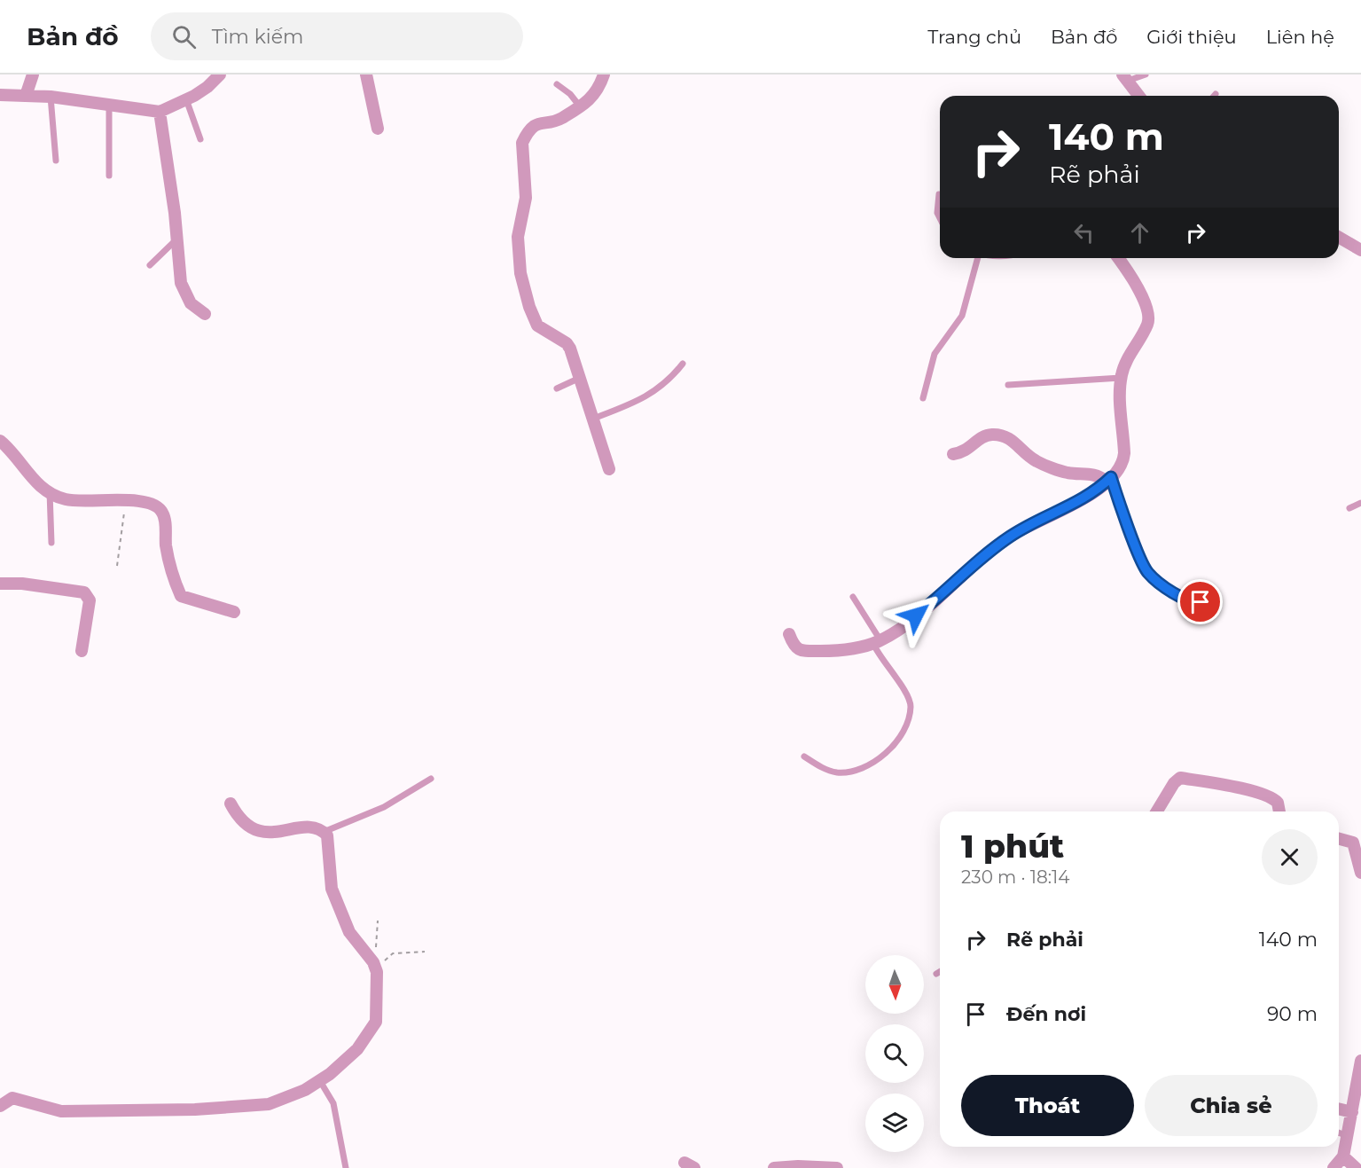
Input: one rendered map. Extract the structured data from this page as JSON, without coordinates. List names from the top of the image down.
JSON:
{
  "north": "bottom",
  "page": {
    "header": "Bản đồ",
    "search": "Tìm kiếm",
    "nav": [
      "Trang chủ",
      "Bản đồ",
      "Giới thiệu",
      "Liên hệ"
    ],
    "turn": ["140 m", "Rẽ phải"],
    "heading": ["1 phút", "230 m · 18:14"],
    "list": [
      {
        "name": "Rẽ phải",
        "value": "140 m"
      },
      {
        "name": "Đến nơi",
        "value": "90 m"
      }
    ],
    "buttons": ["Thoát", "Chia sẻ"]
  }
}
